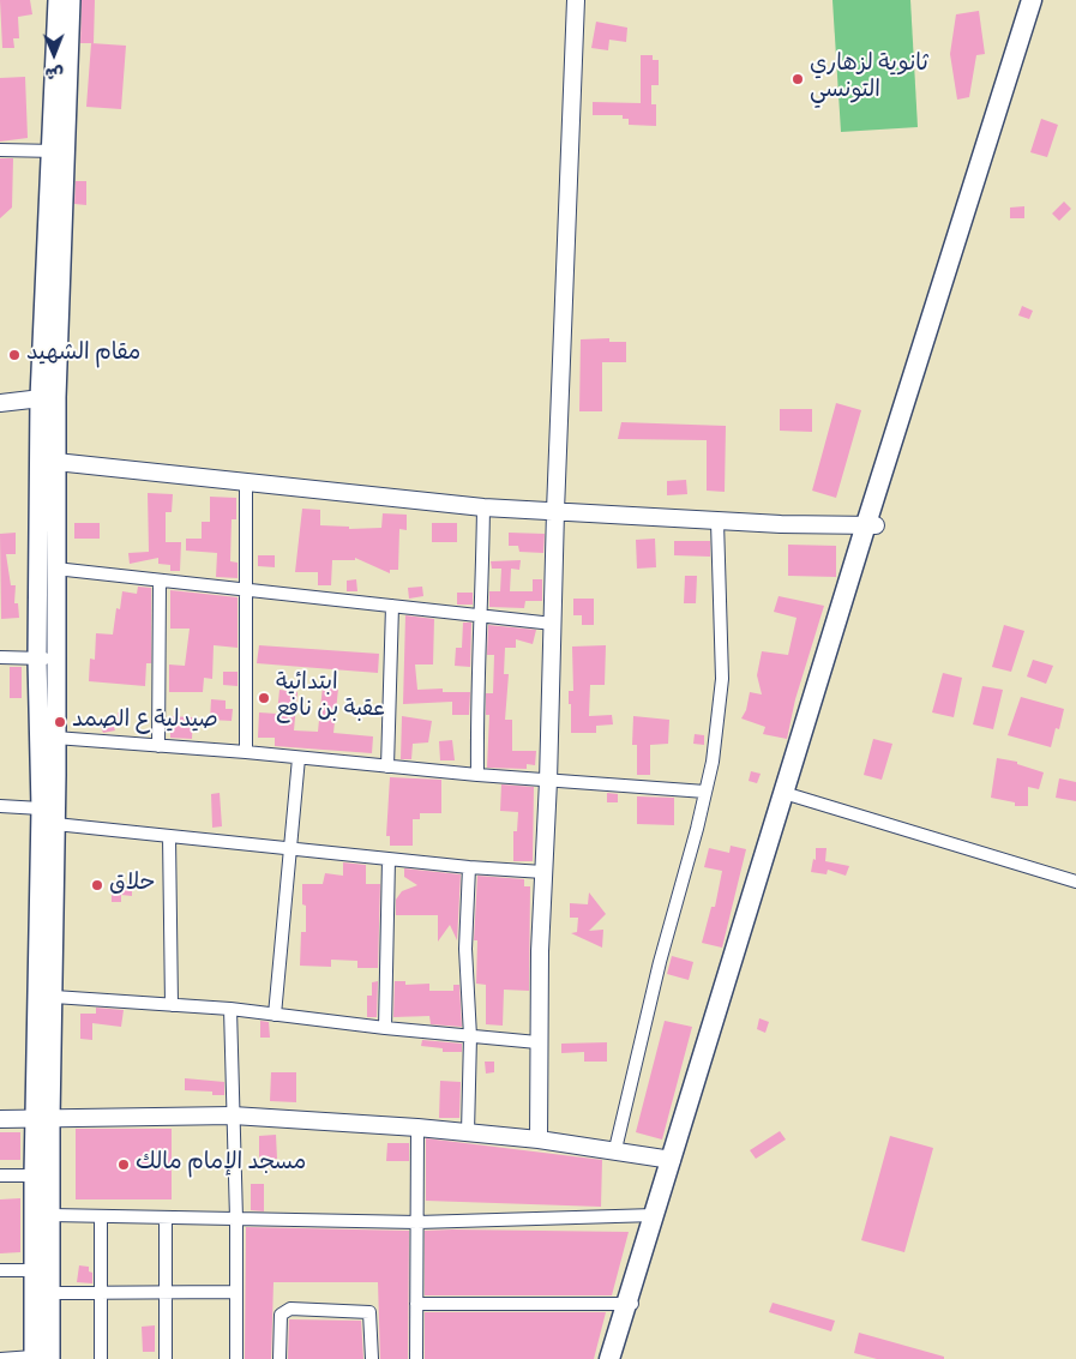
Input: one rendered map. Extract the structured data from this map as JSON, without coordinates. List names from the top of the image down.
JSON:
{
  "places": [
    "ثانوية لزهاري التونسي",
    "مقام الشهيد",
    "ابتدائية عقبة بن نافع",
    "صيدلية ع الصمد",
    "حلاق",
    "مسجد الإمام مالك"
  ],
  "north": "bottom"
}
